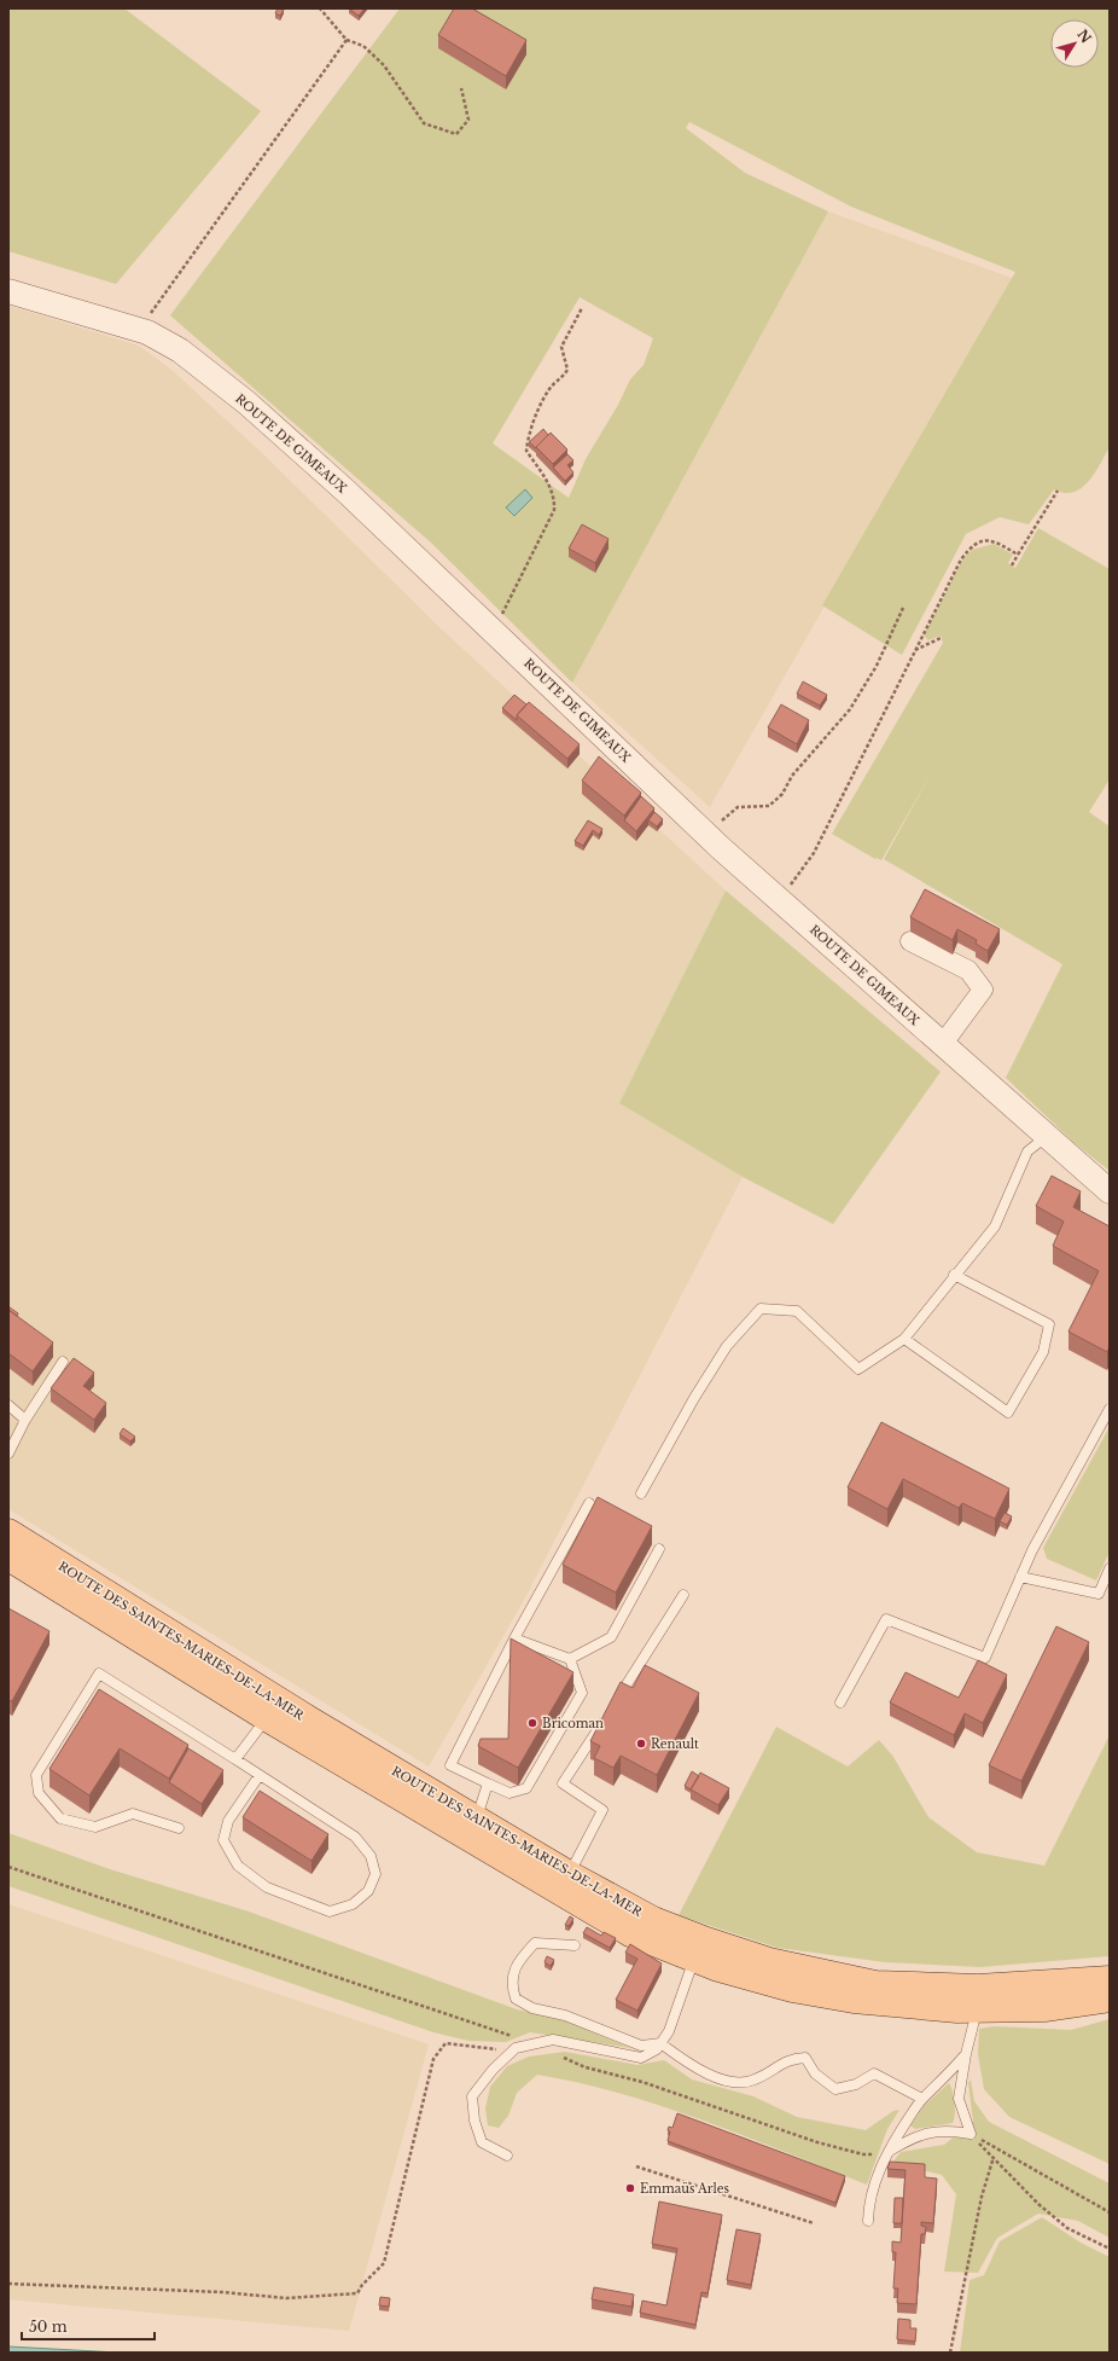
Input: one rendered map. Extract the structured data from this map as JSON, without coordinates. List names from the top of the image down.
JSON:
{
  "streets": {
    "main road": ["ROUTE DES SAINTES-MARIES-DE-LA-MER"],
    "street": ["ROUTE DE GIMEAUX"]
  },
  "places": ["Bricoman", "Renault", "Emmaüs Arles"],
  "scale_bar": "50 m",
  "north": "top right"
}
